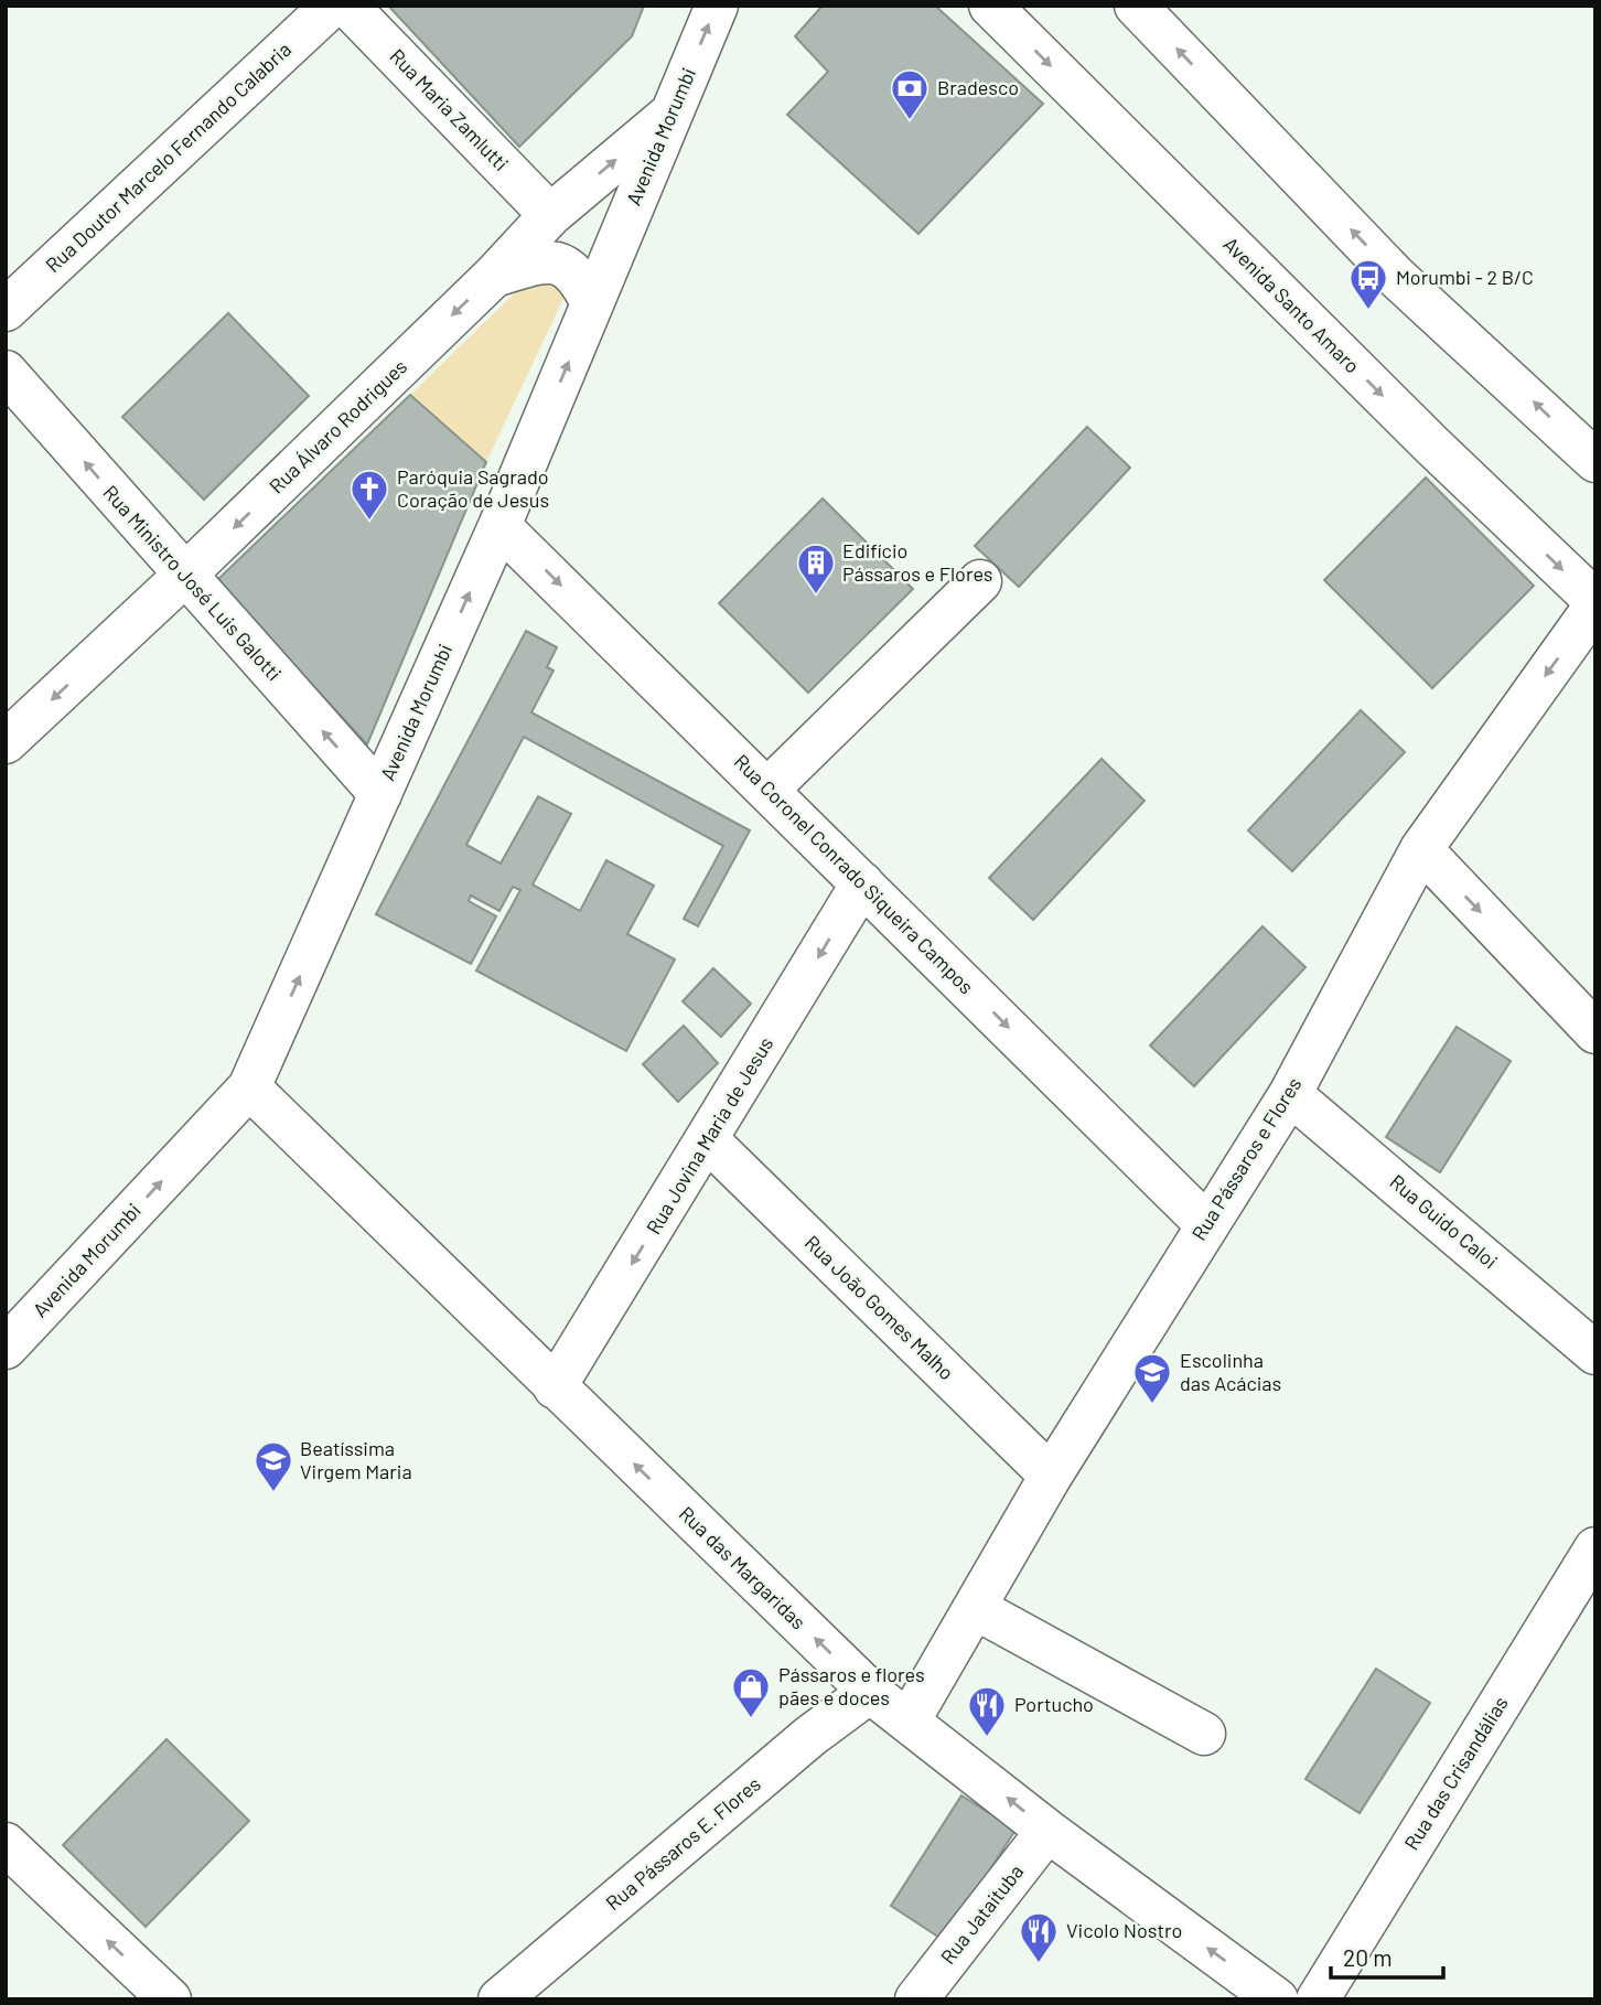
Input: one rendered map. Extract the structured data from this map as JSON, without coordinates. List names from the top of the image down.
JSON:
{
  "streets": {
    "street": [
      "Rua Maria Zamlutti",
      "Avenida Morumbi",
      "Rua Doutor Marcelo Fernando Calabria",
      "Avenida Santo Amaro",
      "Rua Álvaro Rodrigues",
      "Rua Ministro José Luis Galotti",
      "Rua Coronel Conrado Siqueira Campos",
      "Rua Jovina Maria de Jesus",
      "Rua Pássaros e Flores",
      "Rua Guido Caloi",
      "Rua João Gomes Malho",
      "Rua das Margaridas",
      "Rua das Crisandálias",
      "Rua Pássaros E. Flores",
      "Rua Jataituba"
    ]
  },
  "crossings": [
    ["Rua Maria Zamlutti", "Rua Álvaro Rodrigues"],
    ["Avenida Morumbi", "Rua Álvaro Rodrigues"],
    ["Avenida Morumbi", "Rua Ministro José Luis Galotti"],
    ["Avenida Morumbi", "Rua Coronel Conrado Siqueira Campos"],
    ["Avenida Morumbi", "Rua das Margaridas"],
    ["Avenida Santo Amaro", "Rua Pássaros e Flores"],
    ["Rua Álvaro Rodrigues", "Rua Ministro José Luis Galotti"],
    ["Rua Coronel Conrado Siqueira Campos", "Rua Jovina Maria de Jesus"],
    ["Rua Coronel Conrado Siqueira Campos", "Rua Pássaros e Flores"],
    ["Rua Jovina Maria de Jesus", "Rua João Gomes Malho"],
    ["Rua Jovina Maria de Jesus", "Rua das Margaridas"],
    ["Rua Pássaros e Flores", "Rua Guido Caloi"],
    ["Rua Pássaros e Flores", "Rua João Gomes Malho"],
    ["Rua Pássaros e Flores", "Rua das Margaridas"],
    ["Rua das Margaridas", "Rua Pássaros E. Flores"],
    ["Rua das Margaridas", "Rua Jataituba"]
  ],
  "one_way": [
    "Avenida Morumbi",
    "Rua Ministro José Luis Galotti",
    "Rua Coronel Conrado Siqueira Campos",
    "Rua Jovina Maria de Jesus",
    "Rua das Margaridas"
  ],
  "places": {
    "bank": ["Bradesco"],
    "bus stop": ["Morumbi - 2 B/C"],
    "church": ["Paróquia Sagrado Coração de Jesus"],
    "building": ["Edifício Pássaros e Flores"],
    "school or university": ["Escolinha das Acácias", "Beatíssima Virgem Maria"],
    "shop": ["Pássaros e flores pães e doces"],
    "restaurant": ["Portucho", "Vicolo Nostro"]
  },
  "scale_bar": "20 m"
}
